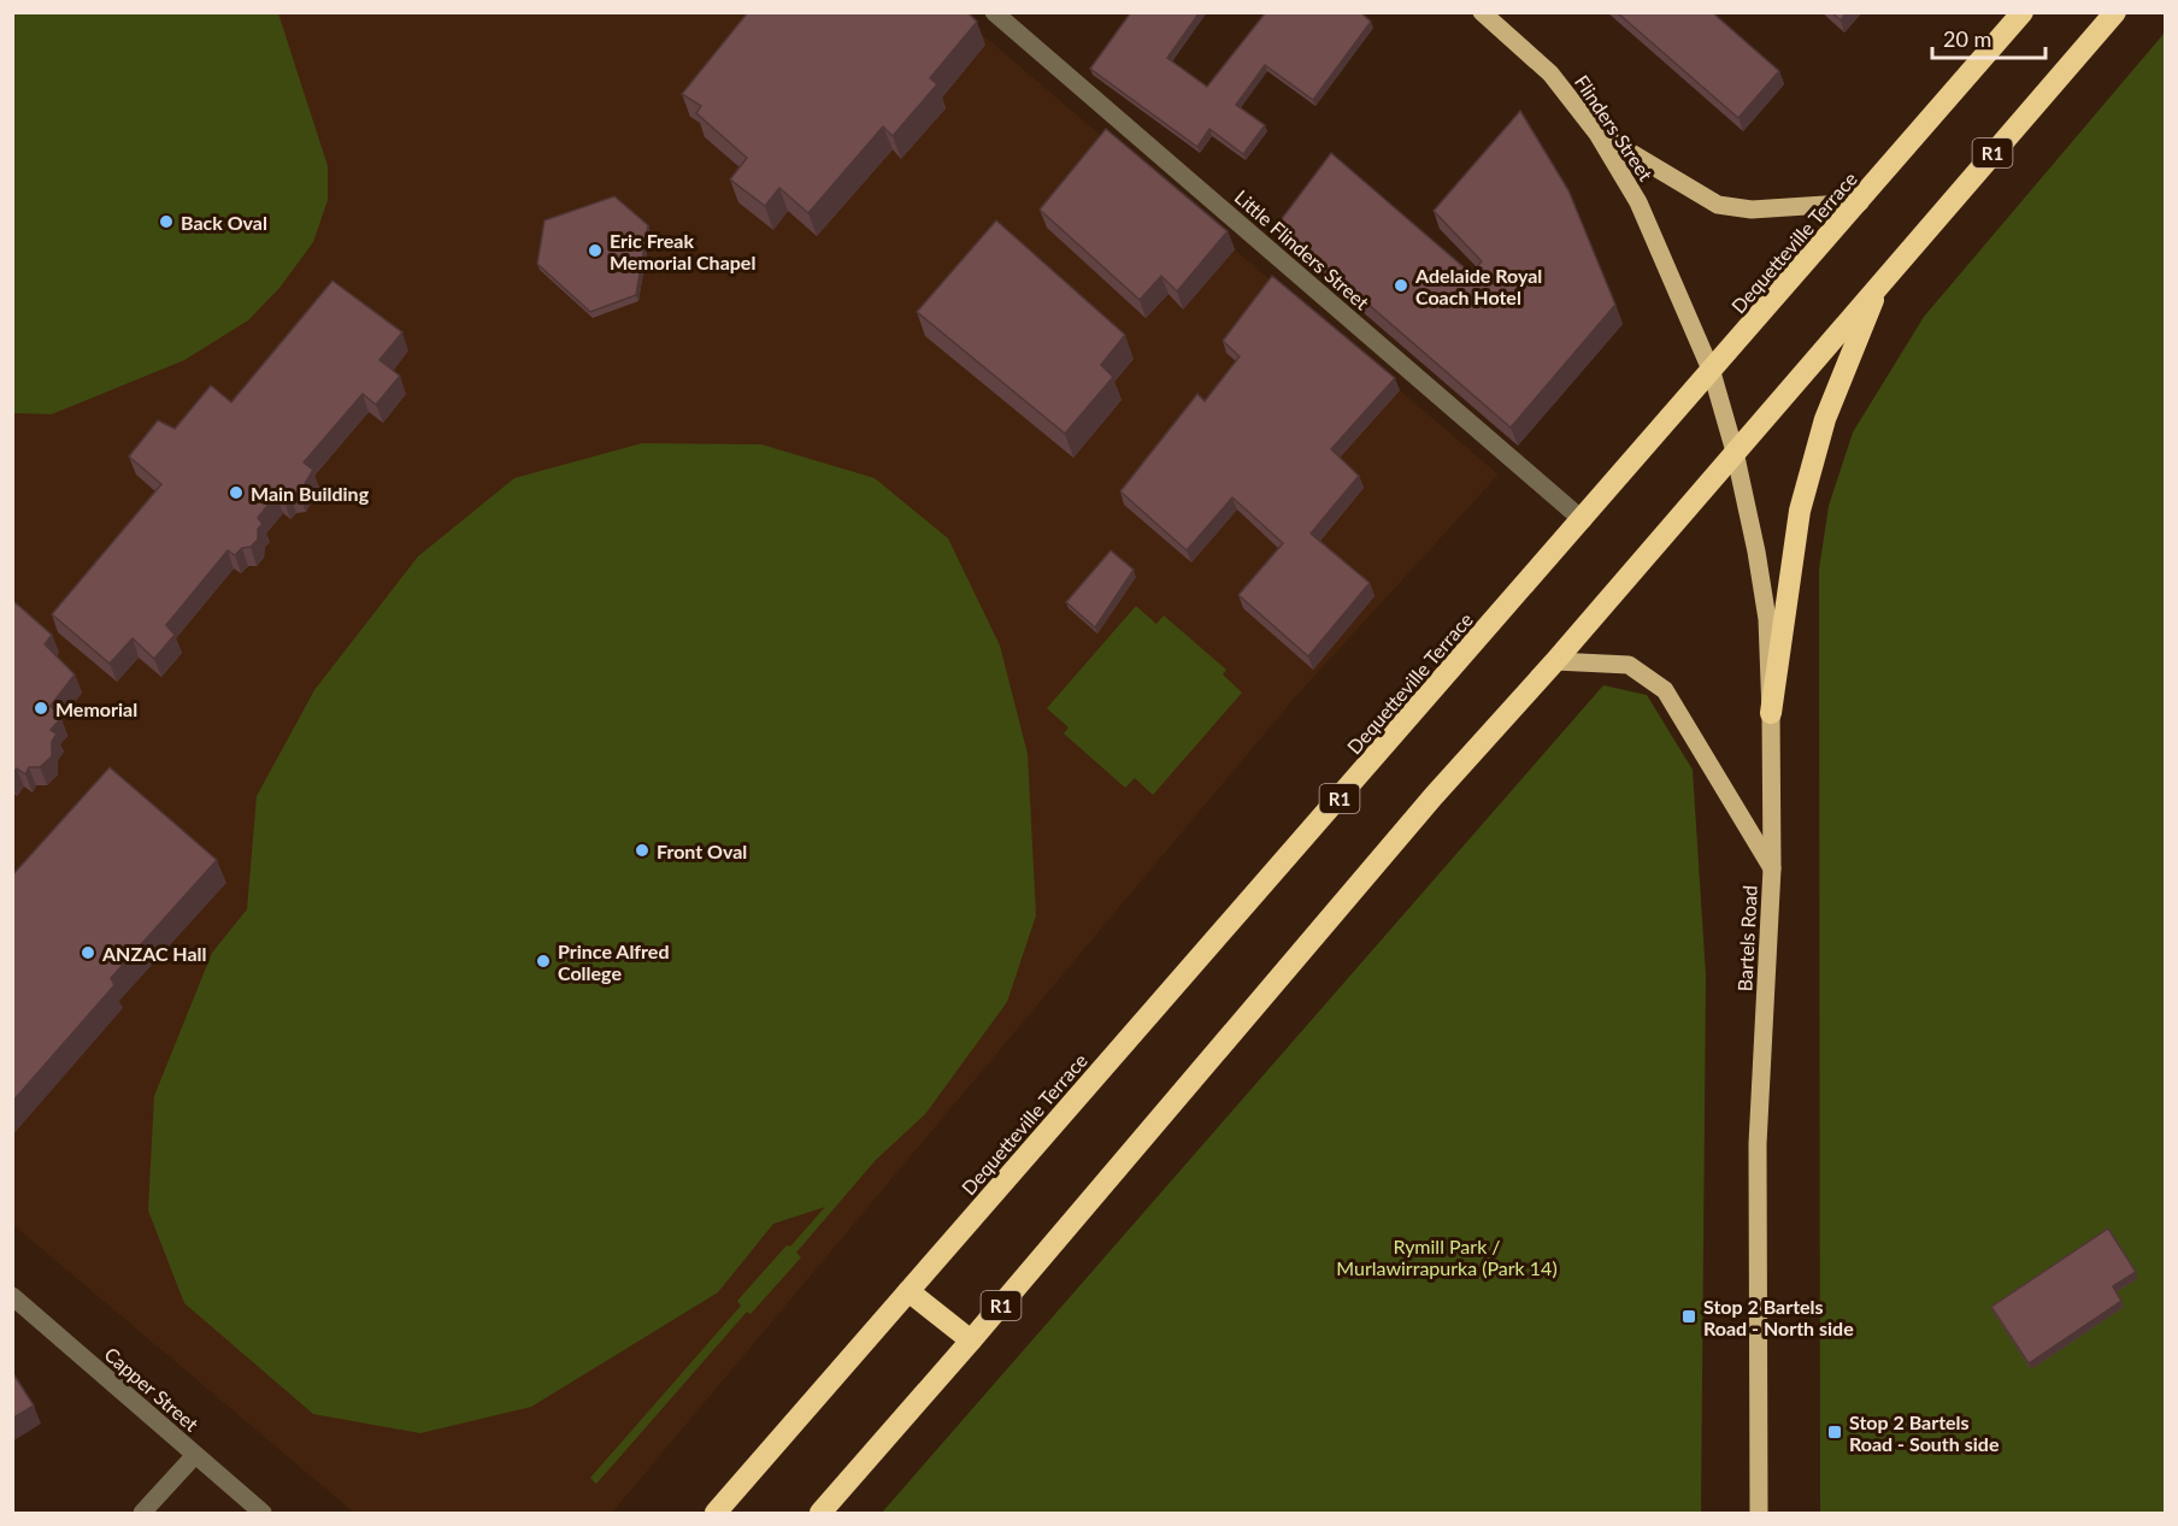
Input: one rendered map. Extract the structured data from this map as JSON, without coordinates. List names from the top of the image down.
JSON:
{
  "streets": {
    "highway": ["R1", "Dequetteville Terrace"],
    "main road": ["Flinders Street", "Bartels Road"],
    "street": ["Little Flinders Street", "Capper Street"]
  },
  "crossings": [
    ["Flinders Street", "Dequetteville Terrace"],
    ["Flinders Street", "Bartels Road"],
    ["R1", "Bartels Road"],
    ["Dequetteville Terrace", "Little Flinders Street"],
    ["Dequetteville Terrace", "Bartels Road"]
  ],
  "parks": ["Rymill Park / Murlawirrapurka (Park 14)"],
  "places": {
    "other": [
      "Back Oval",
      "Eric Freak Memorial Chapel",
      "Adelaide Royal Coach Hotel",
      "Main Building",
      "Memorial",
      "Front Oval",
      "ANZAC Hall",
      "Prince Alfred College"
    ],
    "transit": ["Stop 2 Bartels Road - North side", "Stop 2 Bartels Road - South side"]
  },
  "scale_bar": "20 m"
}
